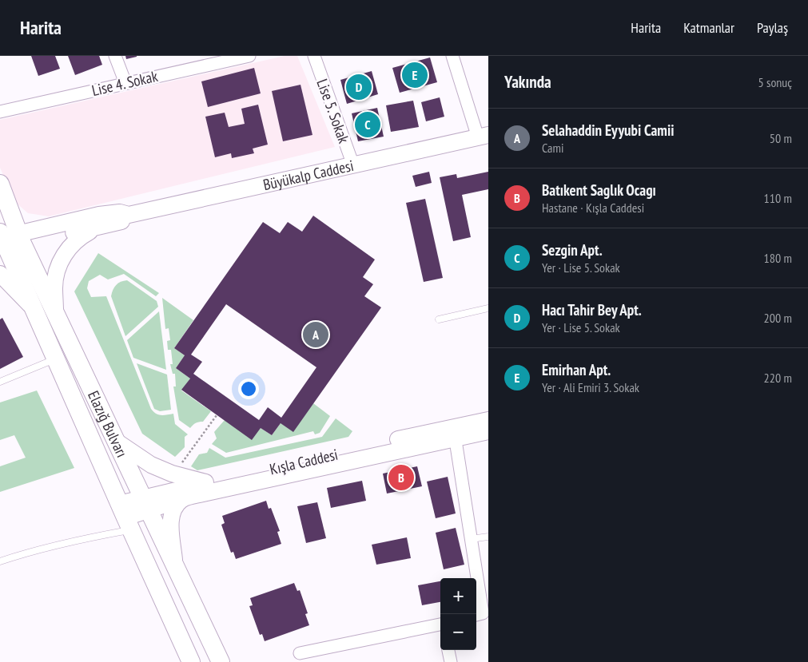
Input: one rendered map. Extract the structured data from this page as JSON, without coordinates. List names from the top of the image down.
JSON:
{
  "streets": {
    "main road": ["Elazığ Bulvarı"],
    "street": [
      "Lise 4. Sokak",
      "Lise 5. Sokak",
      "Büyükalp Caddesi",
      "Kışla Caddesi"
    ]
  },
  "crossings": [
    ["Lise 5. Sokak", "Büyükalp Caddesi"],
    ["Büyükalp Caddesi", "Elazığ Bulvarı"],
    ["Elazığ Bulvarı", "Kışla Caddesi"]
  ],
  "page": {
    "header": "Harita",
    "nav": ["Harita", "Katmanlar", "Paylaş"],
    "heading": ["Yakında", "5 sonuç"],
    "pins": [
      "E",
      "D",
      "C",
      "A",
      "B"
    ],
    "list": [
      {
        "mark": "A",
        "name": "Selahaddin Eyyubi Camii",
        "note": "Cami",
        "value": "50 m"
      },
      {
        "mark": "B",
        "name": "Batıkent Saglık Ocagı",
        "note": "Hastane · Kışla Caddesi",
        "value": "110 m"
      },
      {
        "mark": "C",
        "name": "Sezgin Apt.",
        "note": "Yer · Lise 5. Sokak",
        "value": "180 m"
      },
      {
        "mark": "D",
        "name": "Hacı Tahir Bey Apt.",
        "note": "Yer · Lise 5. Sokak",
        "value": "200 m"
      },
      {
        "mark": "E",
        "name": "Emirhan Apt.",
        "note": "Yer · Ali Emiri 3. Sokak",
        "value": "220 m"
      }
    ],
    "map_buttons": ["+", "−"]
  }
}
